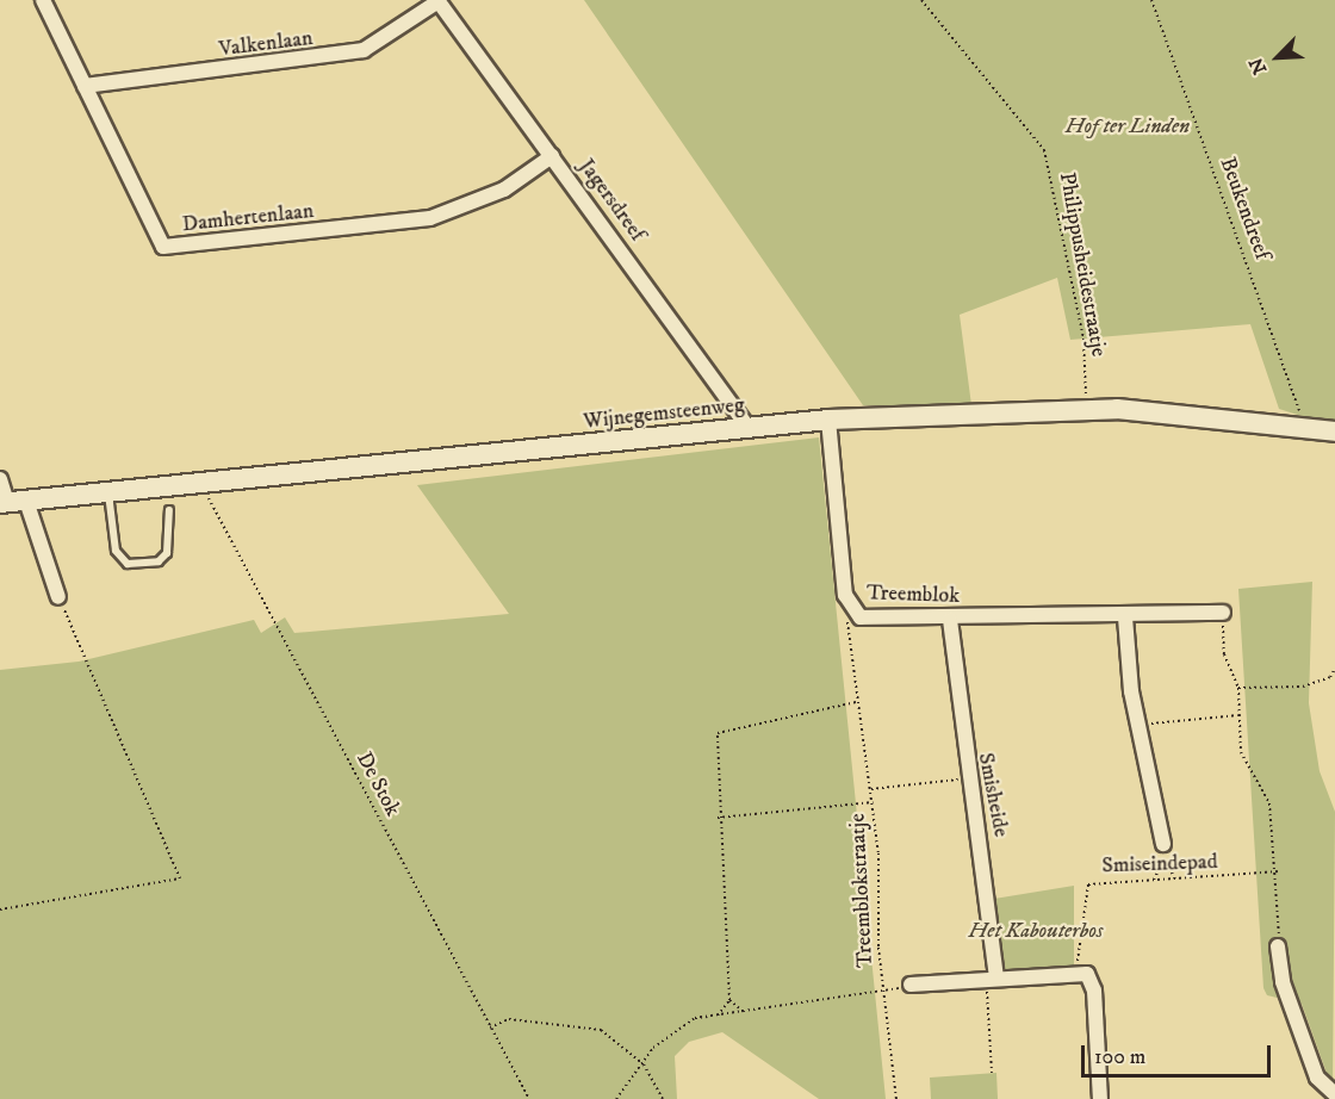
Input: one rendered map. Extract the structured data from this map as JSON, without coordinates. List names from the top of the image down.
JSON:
{
  "streets": {
    "street": [
      "Valkenlaan",
      "Jagersdreef",
      "Damhertenlaan",
      "Wijnegemsteenweg",
      "Treemblok",
      "Smisheide"
    ],
    "path": [
      "Beukendreef",
      "Philippusheidestraatje",
      "De Stok",
      "Smiseindepad",
      "Treemblokstraatje"
    ]
  },
  "crossings": [
    ["Valkenlaan", "Jagersdreef"],
    ["Valkenlaan", "Damhertenlaan"],
    ["Jagersdreef", "Damhertenlaan"],
    ["Jagersdreef", "Wijnegemsteenweg"],
    ["Beukendreef", "Wijnegemsteenweg"],
    ["Philippusheidestraatje", "Wijnegemsteenweg"],
    ["Wijnegemsteenweg", "Treemblok"],
    ["Wijnegemsteenweg", "De Stok"],
    ["Treemblok", "Smisheide"],
    ["Treemblok", "Treemblokstraatje"]
  ],
  "parks": ["Hof ter Linden", "Het Kabouterbos"],
  "scale_bar": "100 m",
  "north": "bottom left"
}
